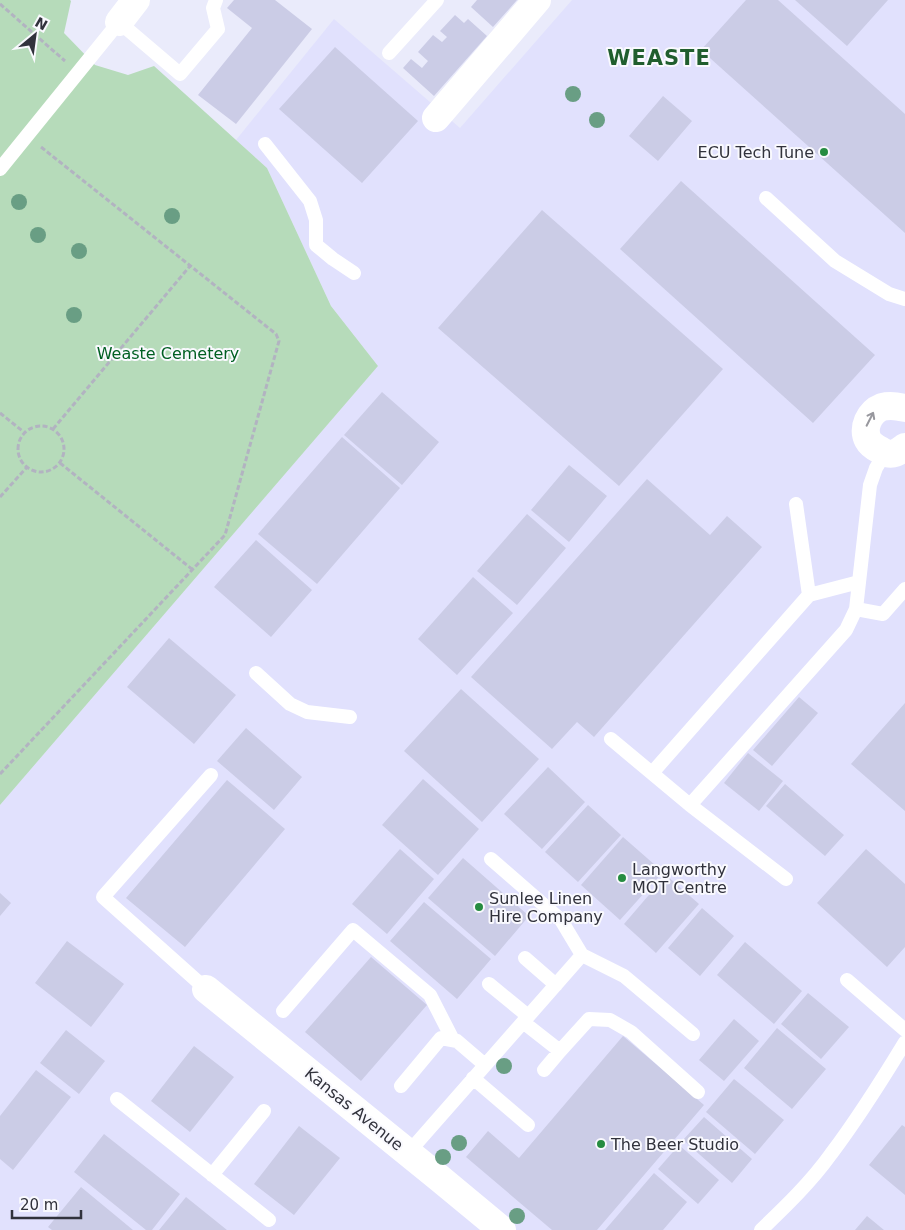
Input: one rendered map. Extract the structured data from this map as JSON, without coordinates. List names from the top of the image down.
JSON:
{
  "streets": {
    "street": ["Kansas Avenue"]
  },
  "districts": ["WEASTE"],
  "parks": ["Weaste Cemetery"],
  "places": [
    "ECU Tech Tune",
    "Langworthy MOT Centre",
    "Sunlee Linen Hire Company",
    "The Beer Studio"
  ],
  "scale_bar": "20 m",
  "north": "top right"
}
